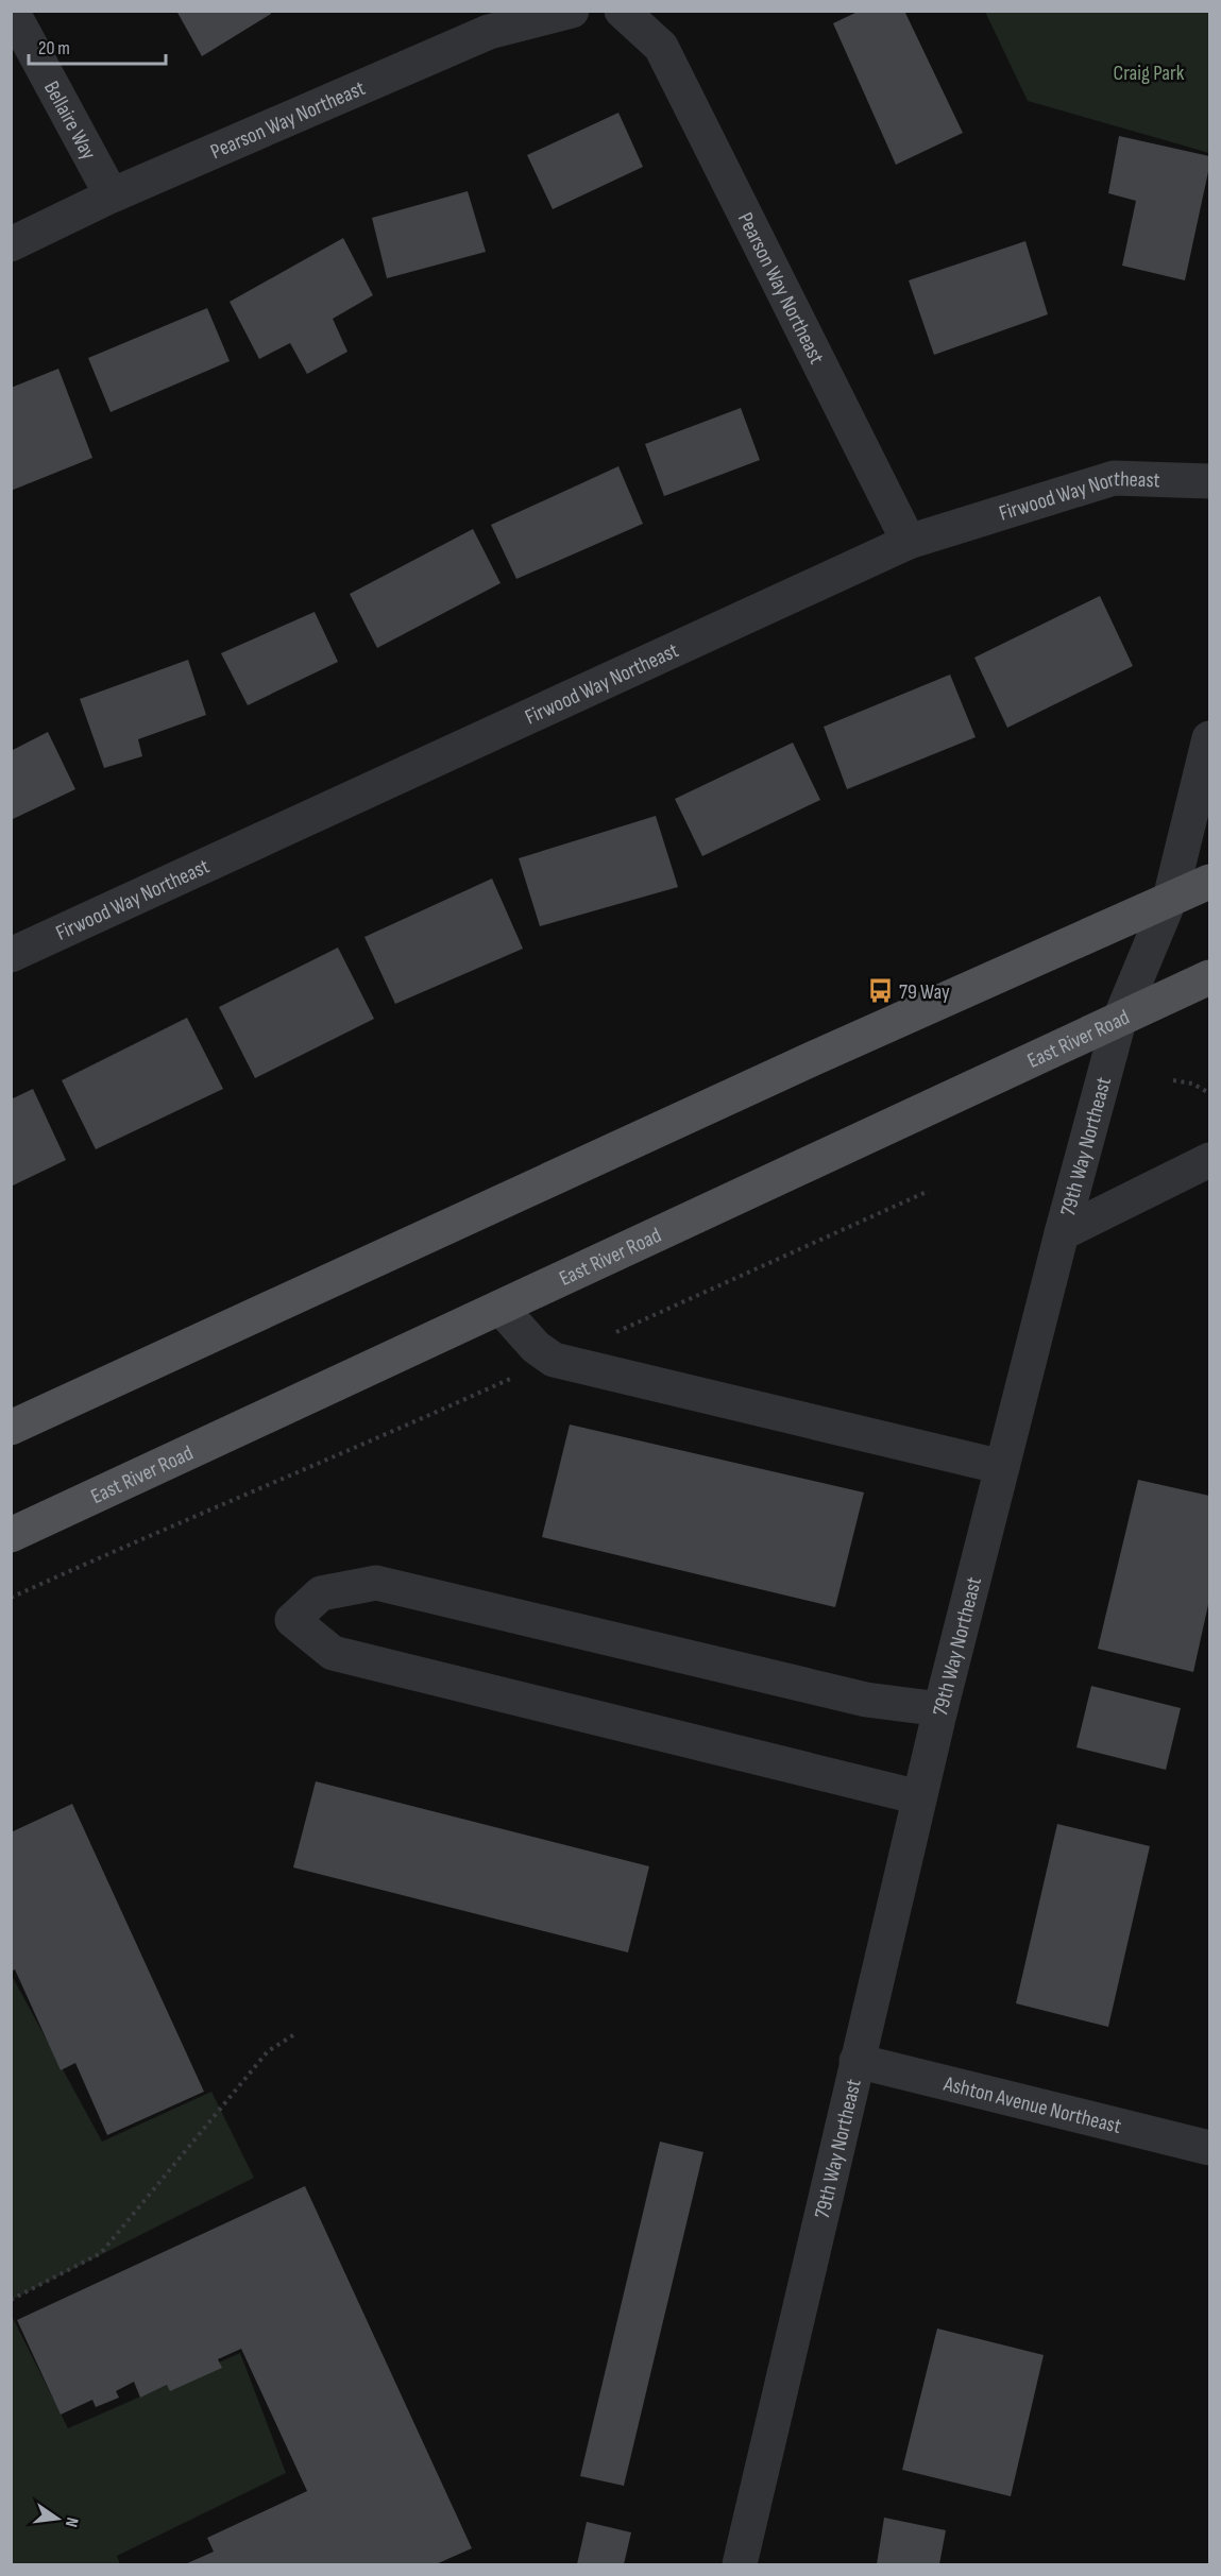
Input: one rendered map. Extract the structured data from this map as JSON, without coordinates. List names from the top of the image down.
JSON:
{
  "streets": {
    "main road": ["East River Road"],
    "street": [
      "Pearson Way Northeast",
      "Bellaire Way",
      "Firwood Way Northeast",
      "79th Way Northeast",
      "Ashton Avenue Northeast"
    ]
  },
  "crossings": [
    ["Pearson Way Northeast", "Bellaire Way"],
    ["Pearson Way Northeast", "Firwood Way Northeast"],
    ["East River Road", "79th Way Northeast"],
    ["79th Way Northeast", "Ashton Avenue Northeast"]
  ],
  "parks": ["Craig Park"],
  "places": {
    "bus stop": ["79 Way"]
  },
  "scale_bar": "20 m",
  "north": "right"
}
